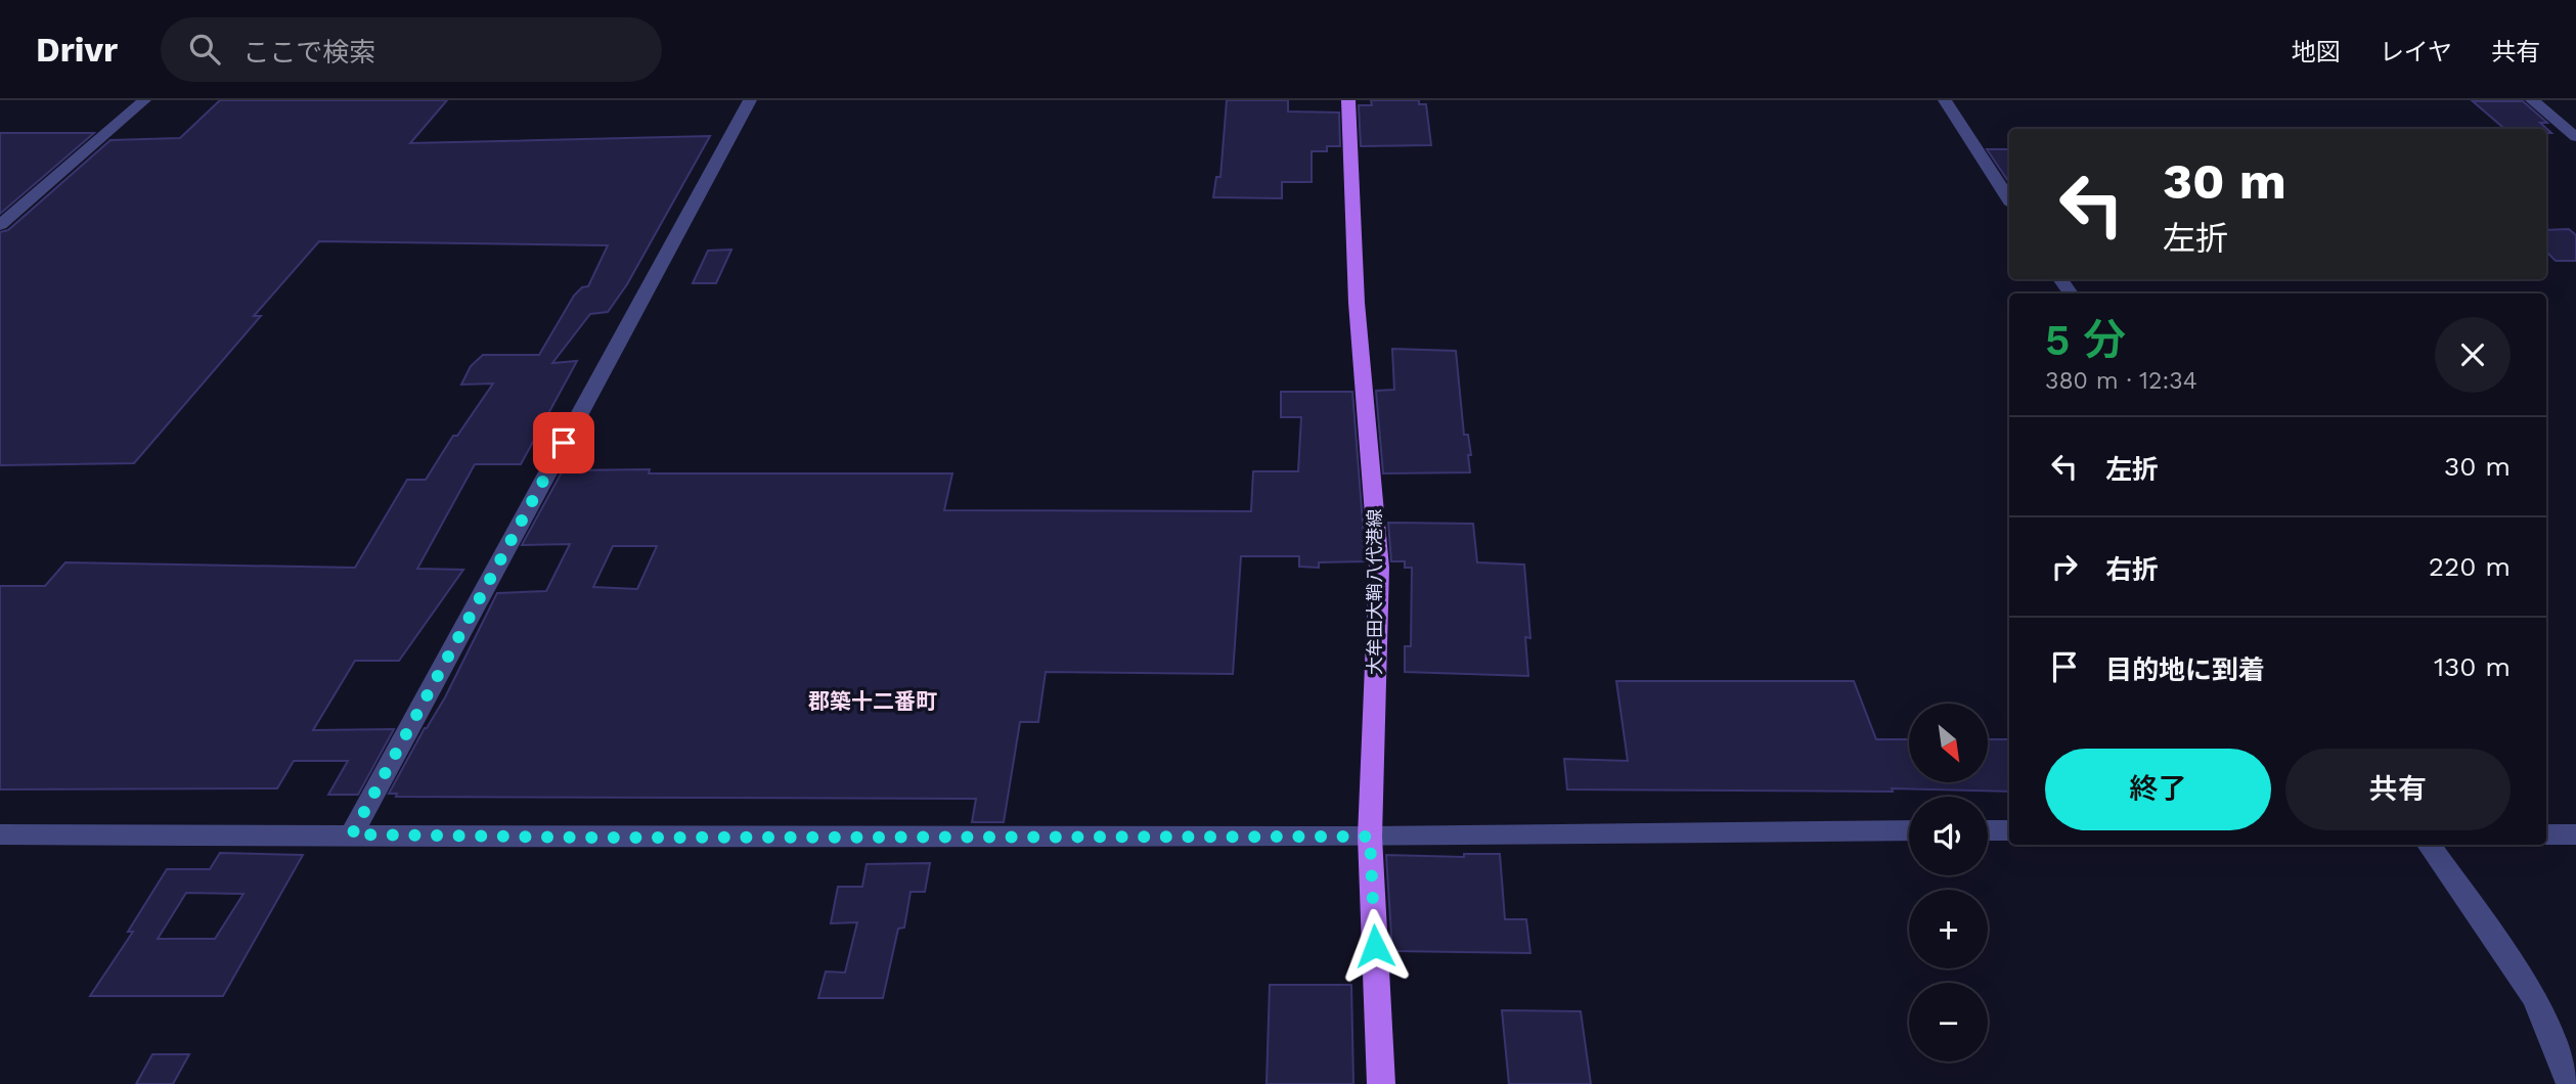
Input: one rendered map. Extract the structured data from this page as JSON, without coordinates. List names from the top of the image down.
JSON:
{
  "streets": {
    "main road": ["大牟田大鞘八代港線"]
  },
  "districts": ["郡築十二番町"],
  "north": "bottom right",
  "page": {
    "header": "Drivr",
    "search": "ここで検索",
    "nav": ["地図", "レイヤ", "共有"],
    "turn": ["30 m", "左折"],
    "heading": ["5 分", "380 m · 12:34"],
    "list": [
      {
        "name": "左折",
        "value": "30 m"
      },
      {
        "name": "右折",
        "value": "220 m"
      },
      {
        "name": "目的地に到着",
        "value": "130 m"
      }
    ],
    "map_buttons": ["+", "−"],
    "buttons": ["終了", "共有"]
  }
}
